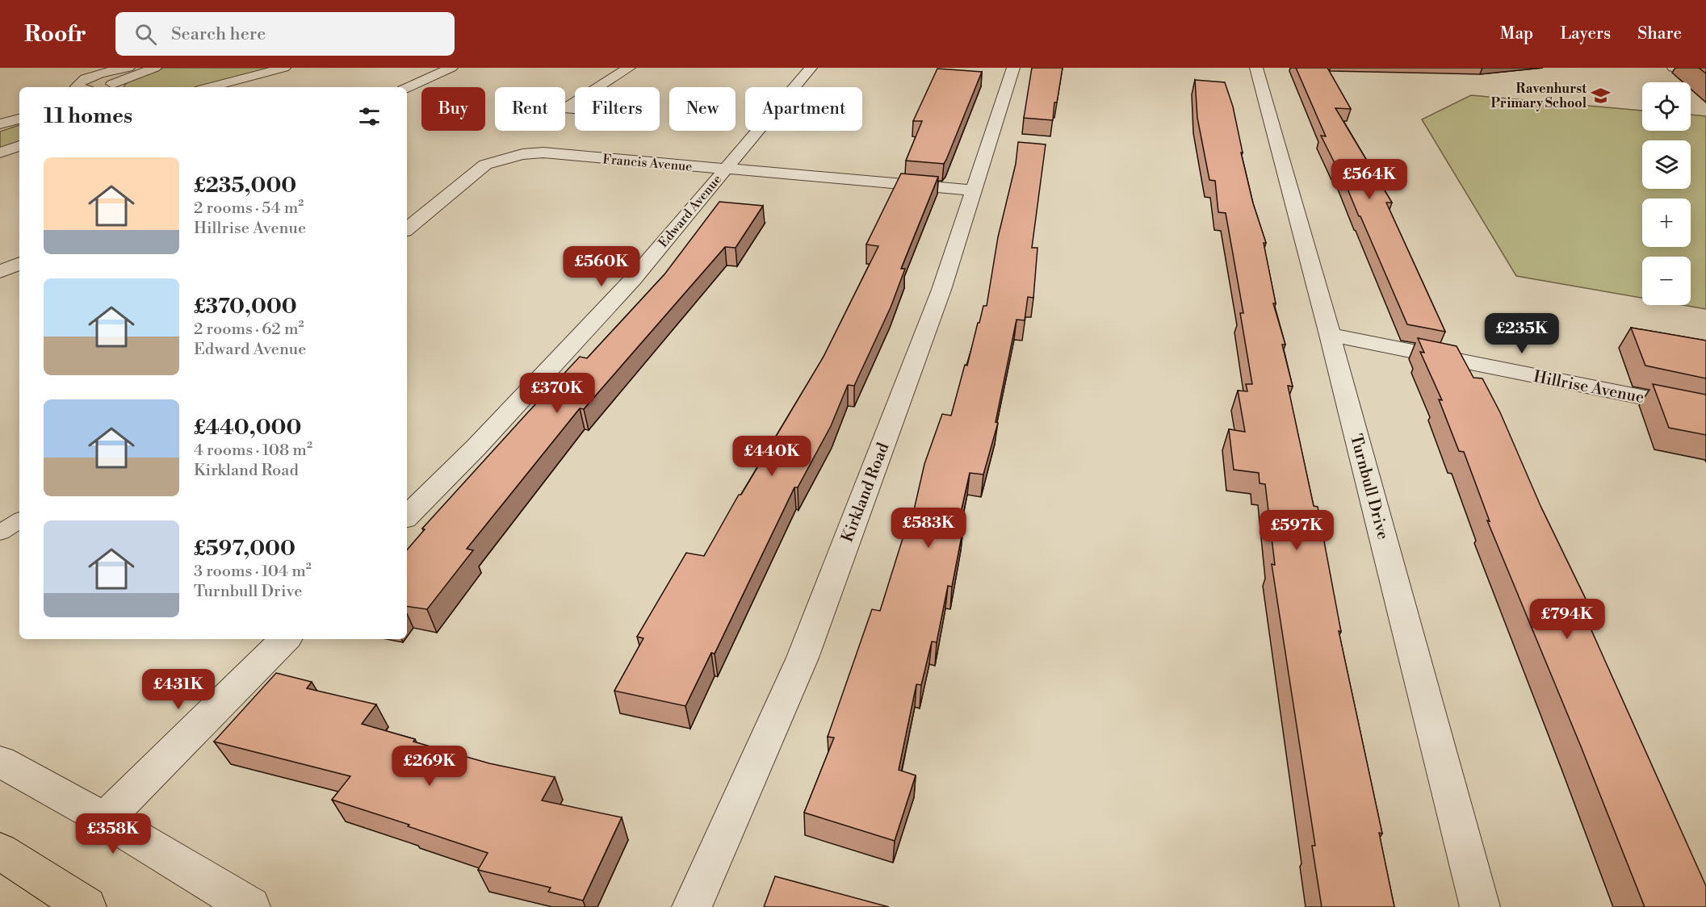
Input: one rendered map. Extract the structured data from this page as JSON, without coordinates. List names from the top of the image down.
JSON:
{
  "streets": {
    "street": [
      "Francis Avenue",
      "Edward Avenue",
      "Hillrise Avenue",
      "Turnbull Drive",
      "Kirkland Road"
    ]
  },
  "crossings": [
    ["Francis Avenue", "Edward Avenue"],
    ["Francis Avenue", "Kirkland Road"],
    ["Hillrise Avenue", "Turnbull Drive"]
  ],
  "places": {
    "school or university": ["Ravenhurst Primary School"]
  },
  "page": {
    "header": "Roofr",
    "search": "Search here",
    "nav": ["Map", "Layers", "Share"],
    "map_buttons": ["+", "−"],
    "chip": [
      "Buy",
      "Rent",
      "Filters",
      "New",
      "Apartment"
    ],
    "heading": "11 homes",
    "list": [
      {
        "name": "£235,000",
        "note": "2 rooms · 54 m² · Hillrise Avenue"
      },
      {
        "name": "£370,000",
        "note": "2 rooms · 62 m² · Edward Avenue"
      },
      {
        "name": "£440,000",
        "note": "4 rooms · 108 m² · Kirkland Road"
      },
      {
        "name": "£597,000",
        "note": "3 rooms · 104 m² · Turnbull Drive"
      }
    ],
    "price": [
      "£564K",
      "£560K",
      "£235K",
      "£370K",
      "£440K",
      "£583K",
      "£597K",
      "£794K",
      "£431K",
      "£269K",
      "£358K"
    ]
  }
}
